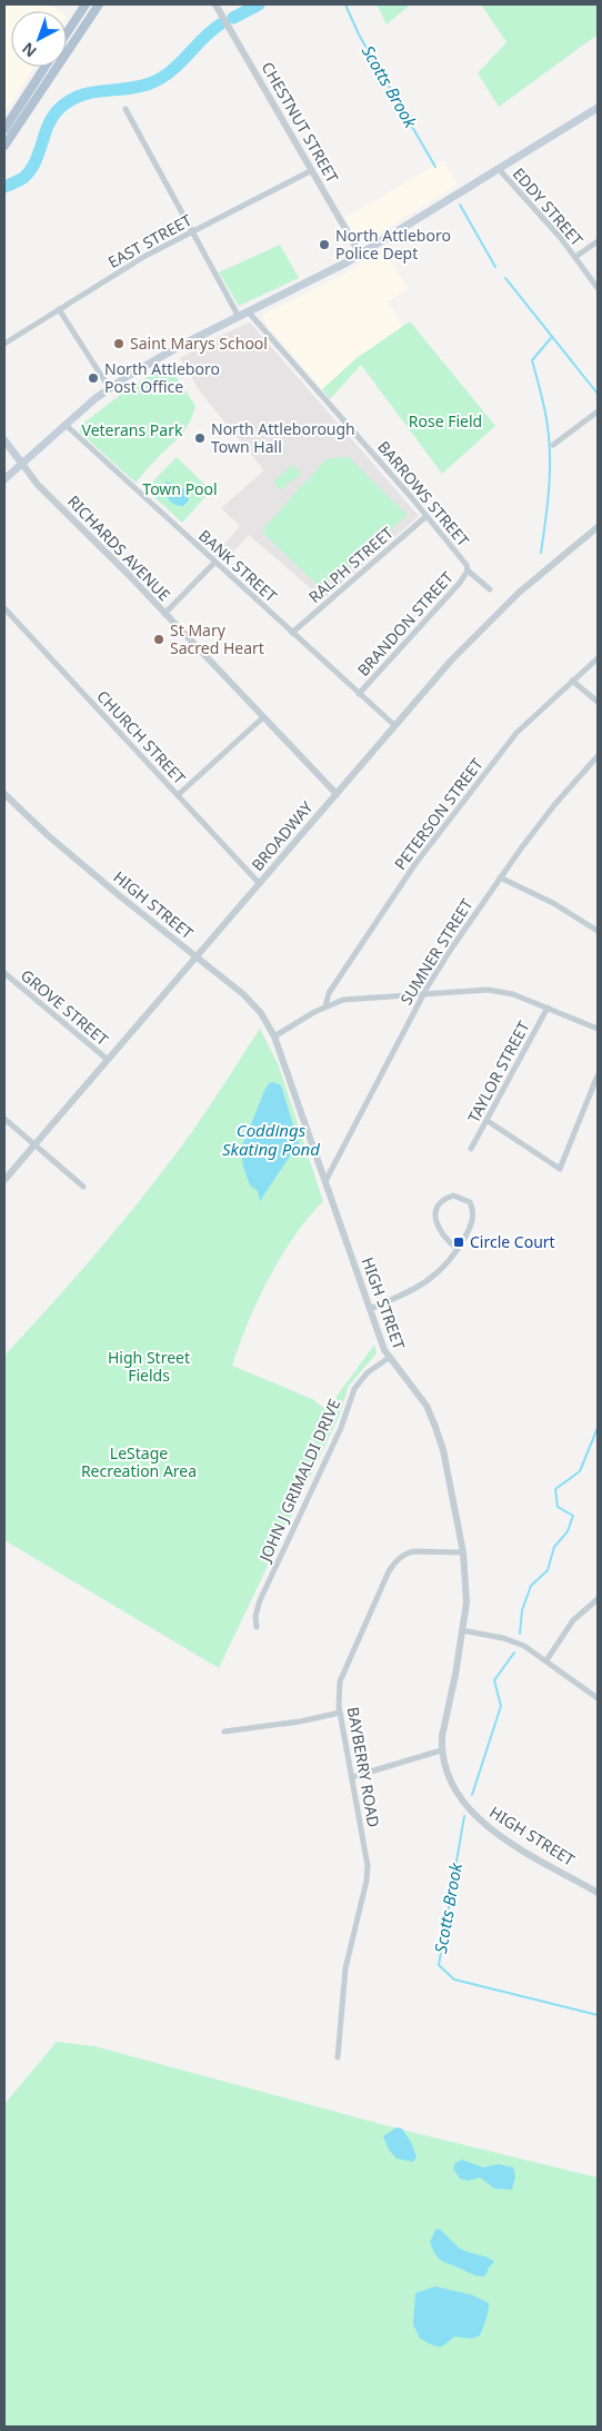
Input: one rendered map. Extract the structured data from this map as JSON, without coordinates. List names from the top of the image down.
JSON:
{
  "streets": {
    "street": [
      "CHESTNUT STREET",
      "EDDY STREET",
      "EAST STREET",
      "BARROWS STREET",
      "RICHARDS AVENUE",
      "RALPH STREET",
      "BANK STREET",
      "BRANDON STREET",
      "CHURCH STREET",
      "PETERSON STREET",
      "BROADWAY",
      "HIGH STREET",
      "SUMNER STREET",
      "GROVE STREET",
      "TAYLOR STREET",
      "JOHN J GRIMALDI DRIVE",
      "BAYBERRY ROAD"
    ]
  },
  "crossings": [
    ["CHESTNUT STREET", "EAST STREET"],
    ["BARROWS STREET", "RALPH STREET"],
    ["BARROWS STREET", "BRANDON STREET"],
    ["RICHARDS AVENUE", "BROADWAY"],
    ["RALPH STREET", "BANK STREET"],
    ["BANK STREET", "BRANDON STREET"],
    ["BANK STREET", "BROADWAY"],
    ["CHURCH STREET", "BROADWAY"],
    ["BROADWAY", "HIGH STREET"],
    ["BROADWAY", "GROVE STREET"],
    ["HIGH STREET", "SUMNER STREET"],
    ["HIGH STREET", "JOHN J GRIMALDI DRIVE"],
    ["HIGH STREET", "BAYBERRY ROAD"]
  ],
  "water": ["Scotts Brook", "Coddings Skating Pond"],
  "parks": [
    "Rose Field",
    "Veterans Park",
    "Town Pool",
    "High Street Fields",
    "LeStage Recreation Area"
  ],
  "places": {
    "other": [
      "North Attleboro Police Dept",
      "Saint Marys School",
      "North Attleboro Post Office",
      "North Attleborough Town Hall",
      "St Mary Sacred Heart"
    ],
    "transit": ["Circle Court"]
  },
  "north": "bottom left"
}
